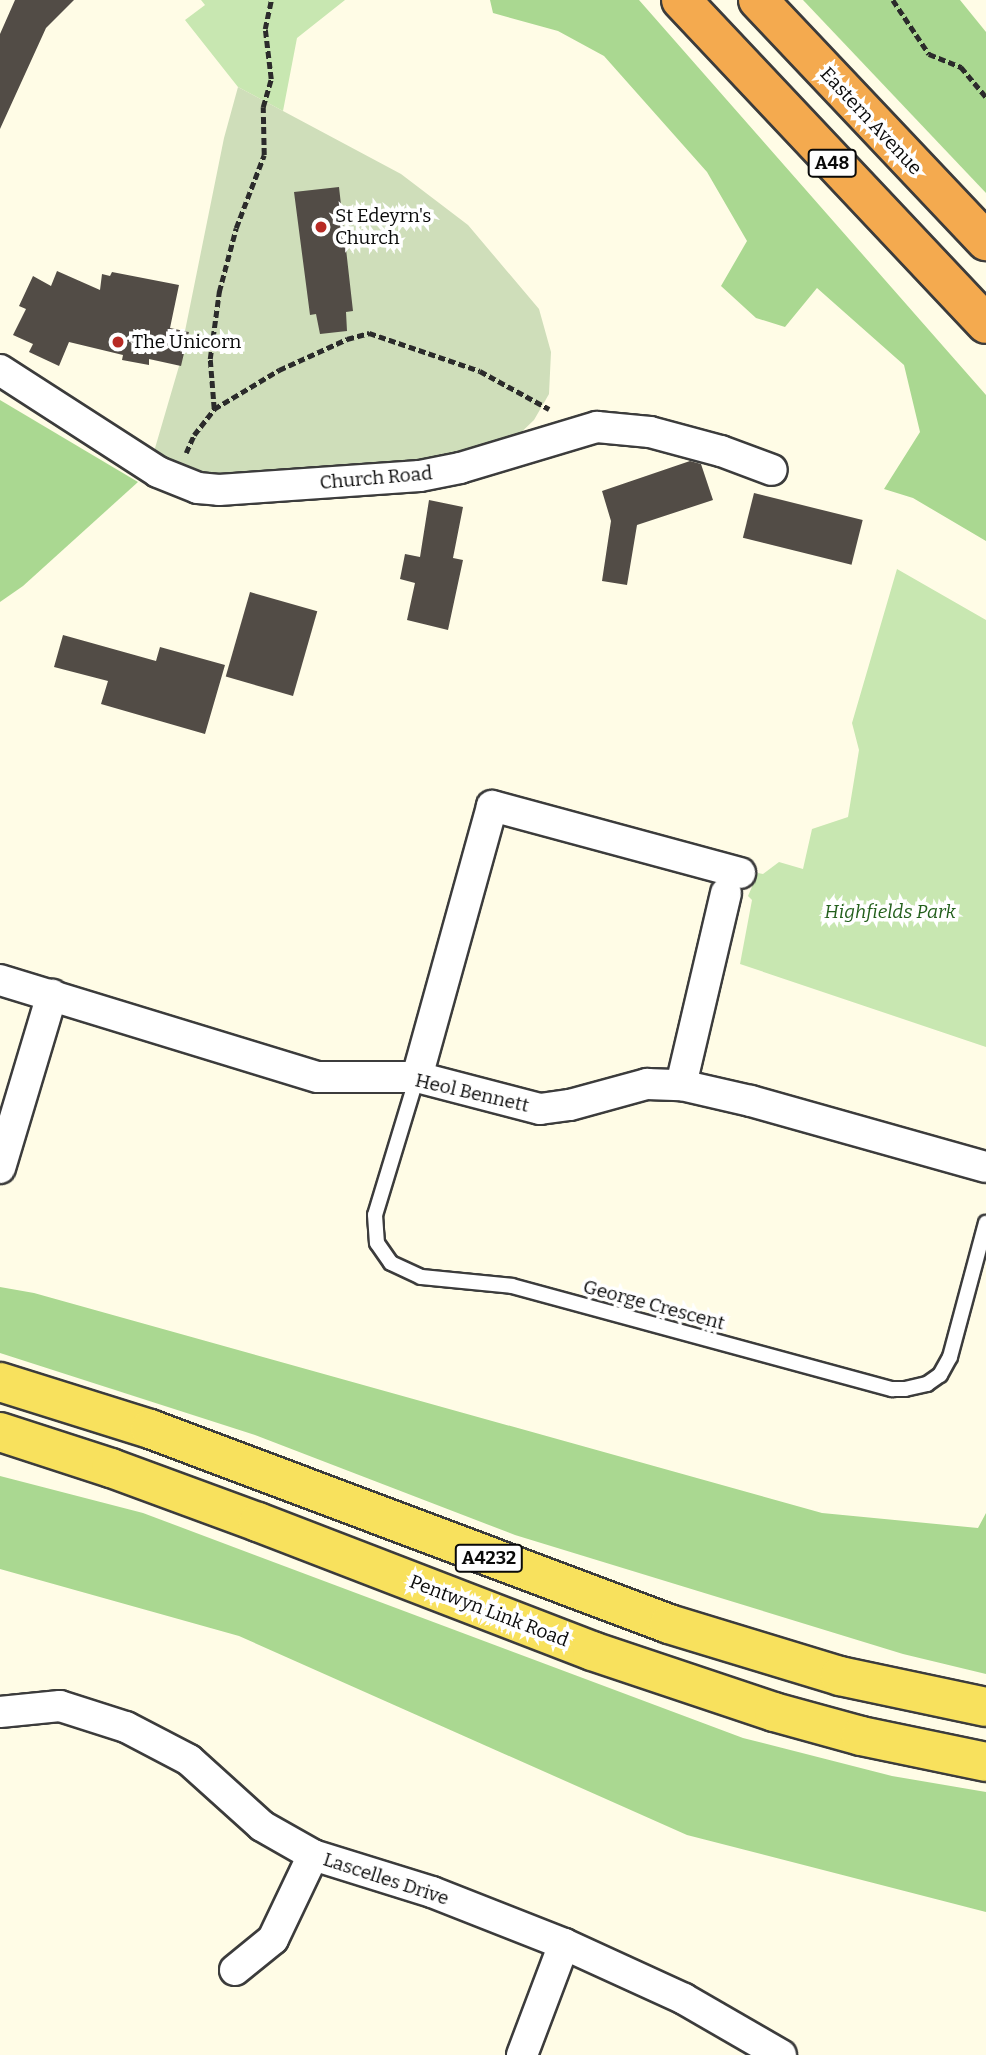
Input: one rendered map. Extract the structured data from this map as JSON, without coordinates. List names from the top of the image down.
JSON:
{
  "streets": {
    "highway": ["Eastern Avenue", "A48"],
    "main road": ["A4232", "Pentwyn Link Road"],
    "street": ["Church Road", "Heol Bennett", "Lascelles Drive"],
    "lane": ["George Crescent"]
  },
  "crossings": [
    ["Heol Bennett", "George Crescent"]
  ],
  "parks": ["Highfields Park"],
  "places": ["St Edeyrn's Church", "The Unicorn"]
}
